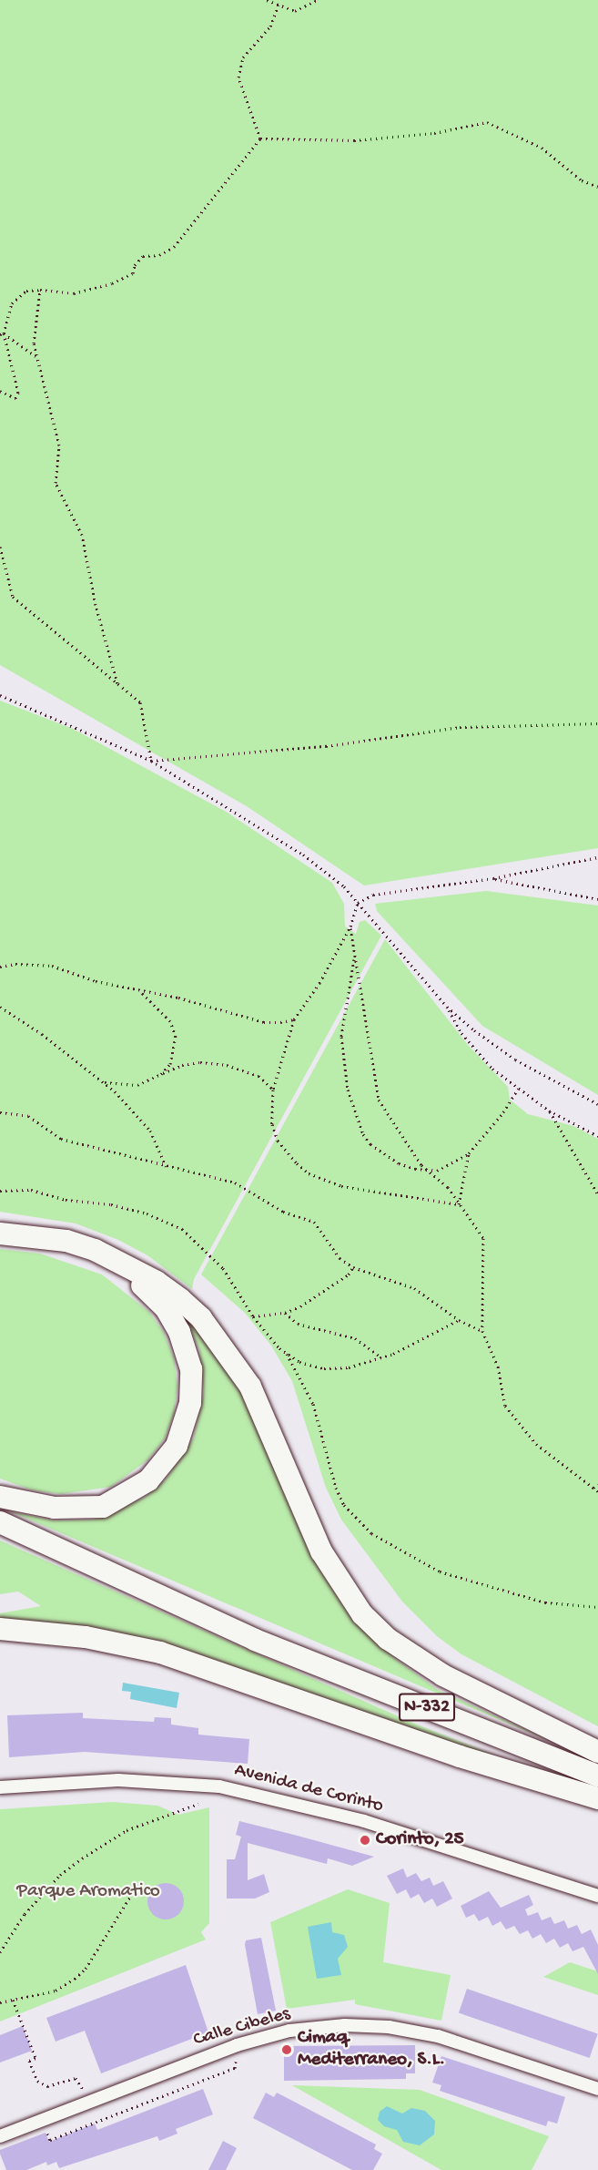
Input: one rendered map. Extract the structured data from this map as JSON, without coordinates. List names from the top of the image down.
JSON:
{
  "streets": {
    "highway": ["N-332"],
    "street": ["Avenida de Corinto", "Calle Cibeles"]
  },
  "parks": ["Parque Aromatico"],
  "places": ["Corinto, 25", "Cimaq Mediterraneo, S.L."]
}
